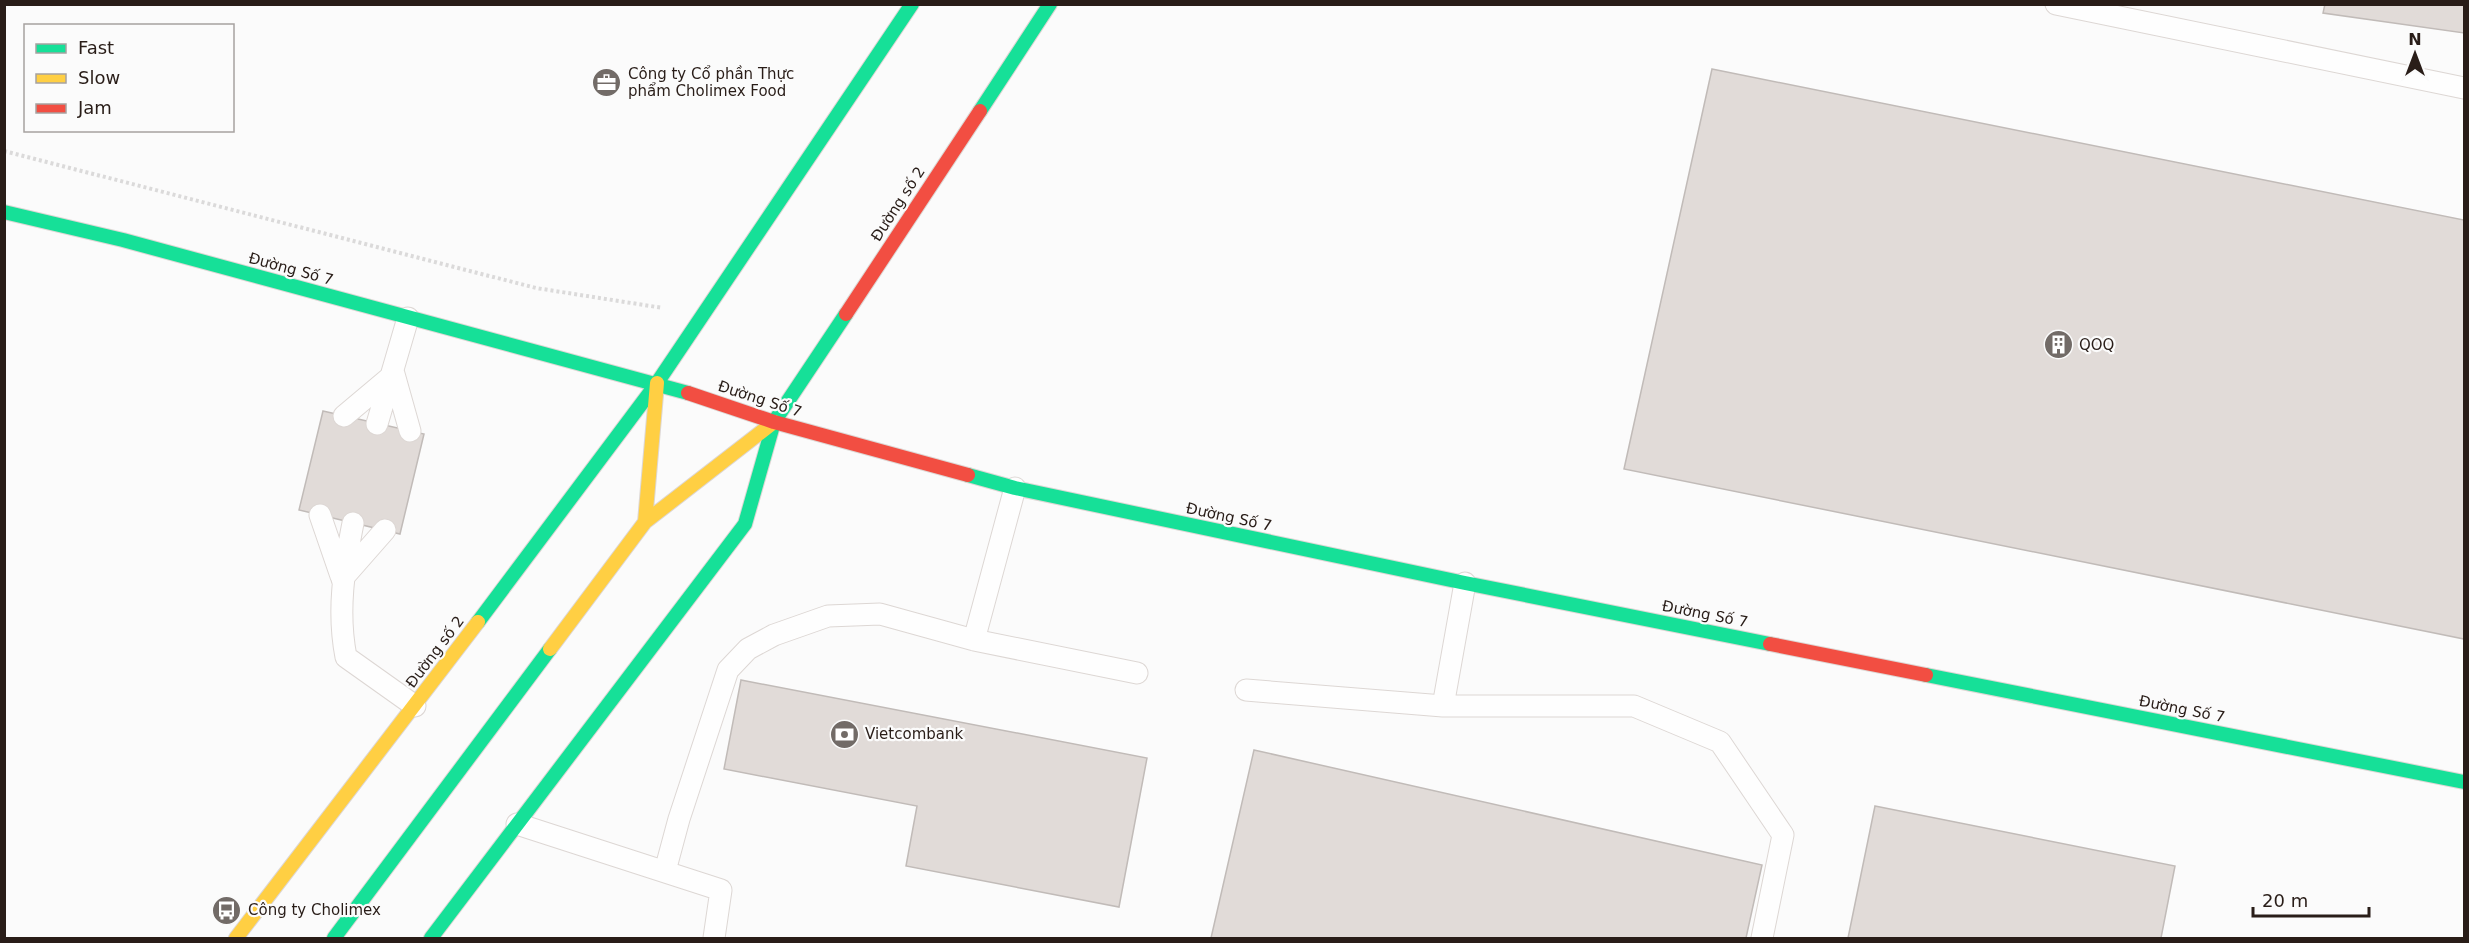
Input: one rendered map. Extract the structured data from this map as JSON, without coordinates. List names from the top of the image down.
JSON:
{
  "streets": {
    "main road": ["Đường số 2", "Đường Số 7"]
  },
  "crossings": [
    ["Đường số 2", "Đường Số 7"]
  ],
  "places": {
    "office": ["Công ty Cổ phần Thực phẩm Cholimex Food"],
    "building": ["QOQ"],
    "bank": ["Vietcombank"],
    "bus stop": ["Công ty Cholimex"]
  },
  "legend": ["Fast", "Slow", "Jam"],
  "scale_bar": "20 m",
  "north": "top"
}
